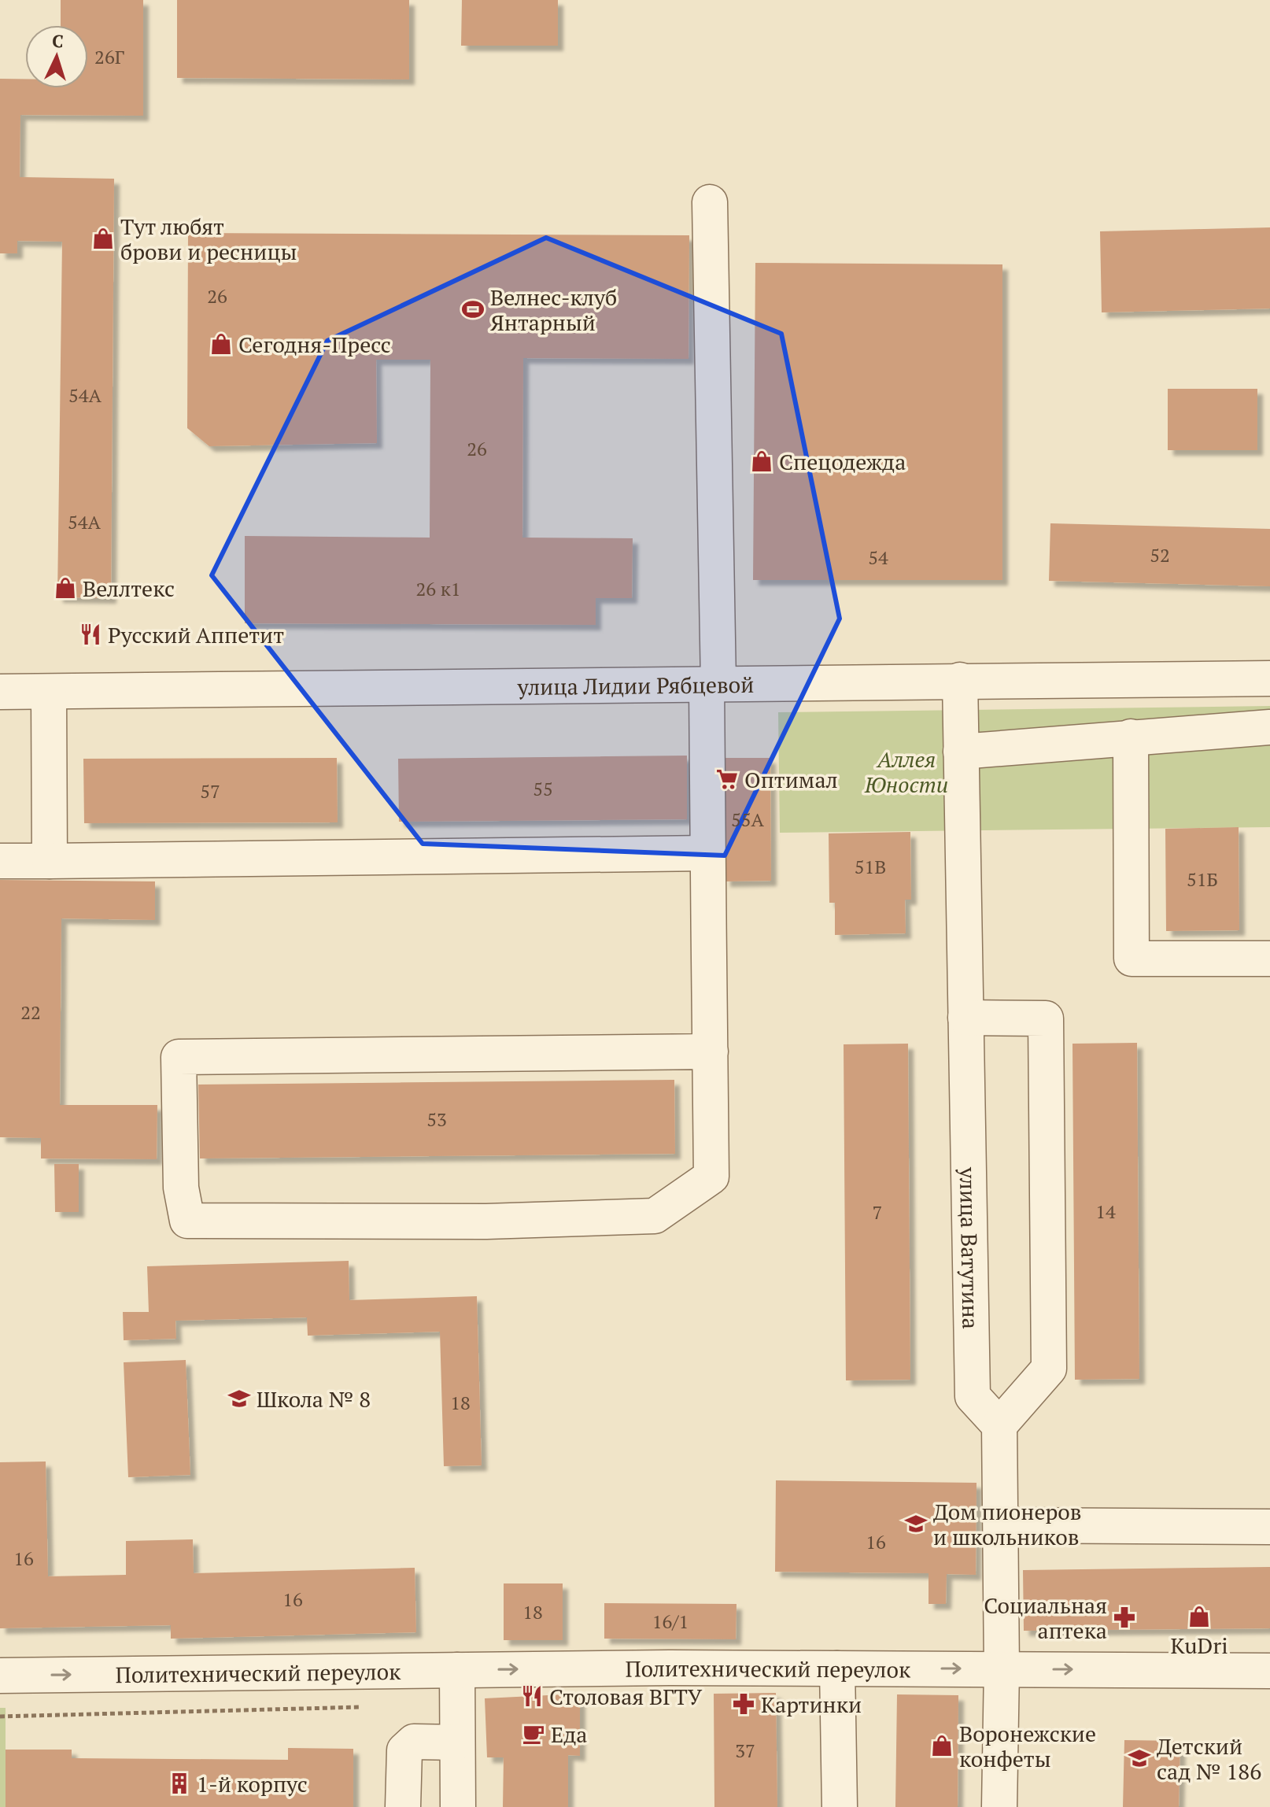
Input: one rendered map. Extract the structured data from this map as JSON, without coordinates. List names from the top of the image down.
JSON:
{
  "streets": {
    "street": ["улица Лидии Рябцевой", "улица Ватутина", "Политехнический переулок"]
  },
  "crossings": [
    ["улица Лидии Рябцевой", "улица Ватутина"]
  ],
  "one_way": ["Политехнический переулок"],
  "parks": ["Аллея Юности"],
  "places": {
    "shop": [
      "Тут любят брови и ресницы",
      "Сегодня-Пресс",
      "Спецодежда",
      "Веллтекс",
      "KuDri",
      "Воронежские конфеты"
    ],
    "sports": ["Велнес-клуб Янтарный"],
    "restaurant": ["Русский Аппетит", "Столовая ВГТУ"],
    "supermarket": ["Оптимал"],
    "school or university": ["Школа № 8", "Дом пионеров и школьников", "Детский сад № 186"],
    "pharmacy": ["Социальная аптека", "Картинки"],
    "cafe": ["Еда"],
    "building": ["1-й корпус"]
  },
  "house_numbers": [
    "26Г",
    "26",
    "54А",
    "26",
    "54А",
    "52",
    "54",
    "26 к1",
    "55",
    "57",
    "55А",
    "51В",
    "51Б",
    "22",
    "53",
    "14",
    "7",
    "18",
    "16",
    "16",
    "16",
    "18",
    "16/1",
    "37"
  ],
  "north": "top"
}
